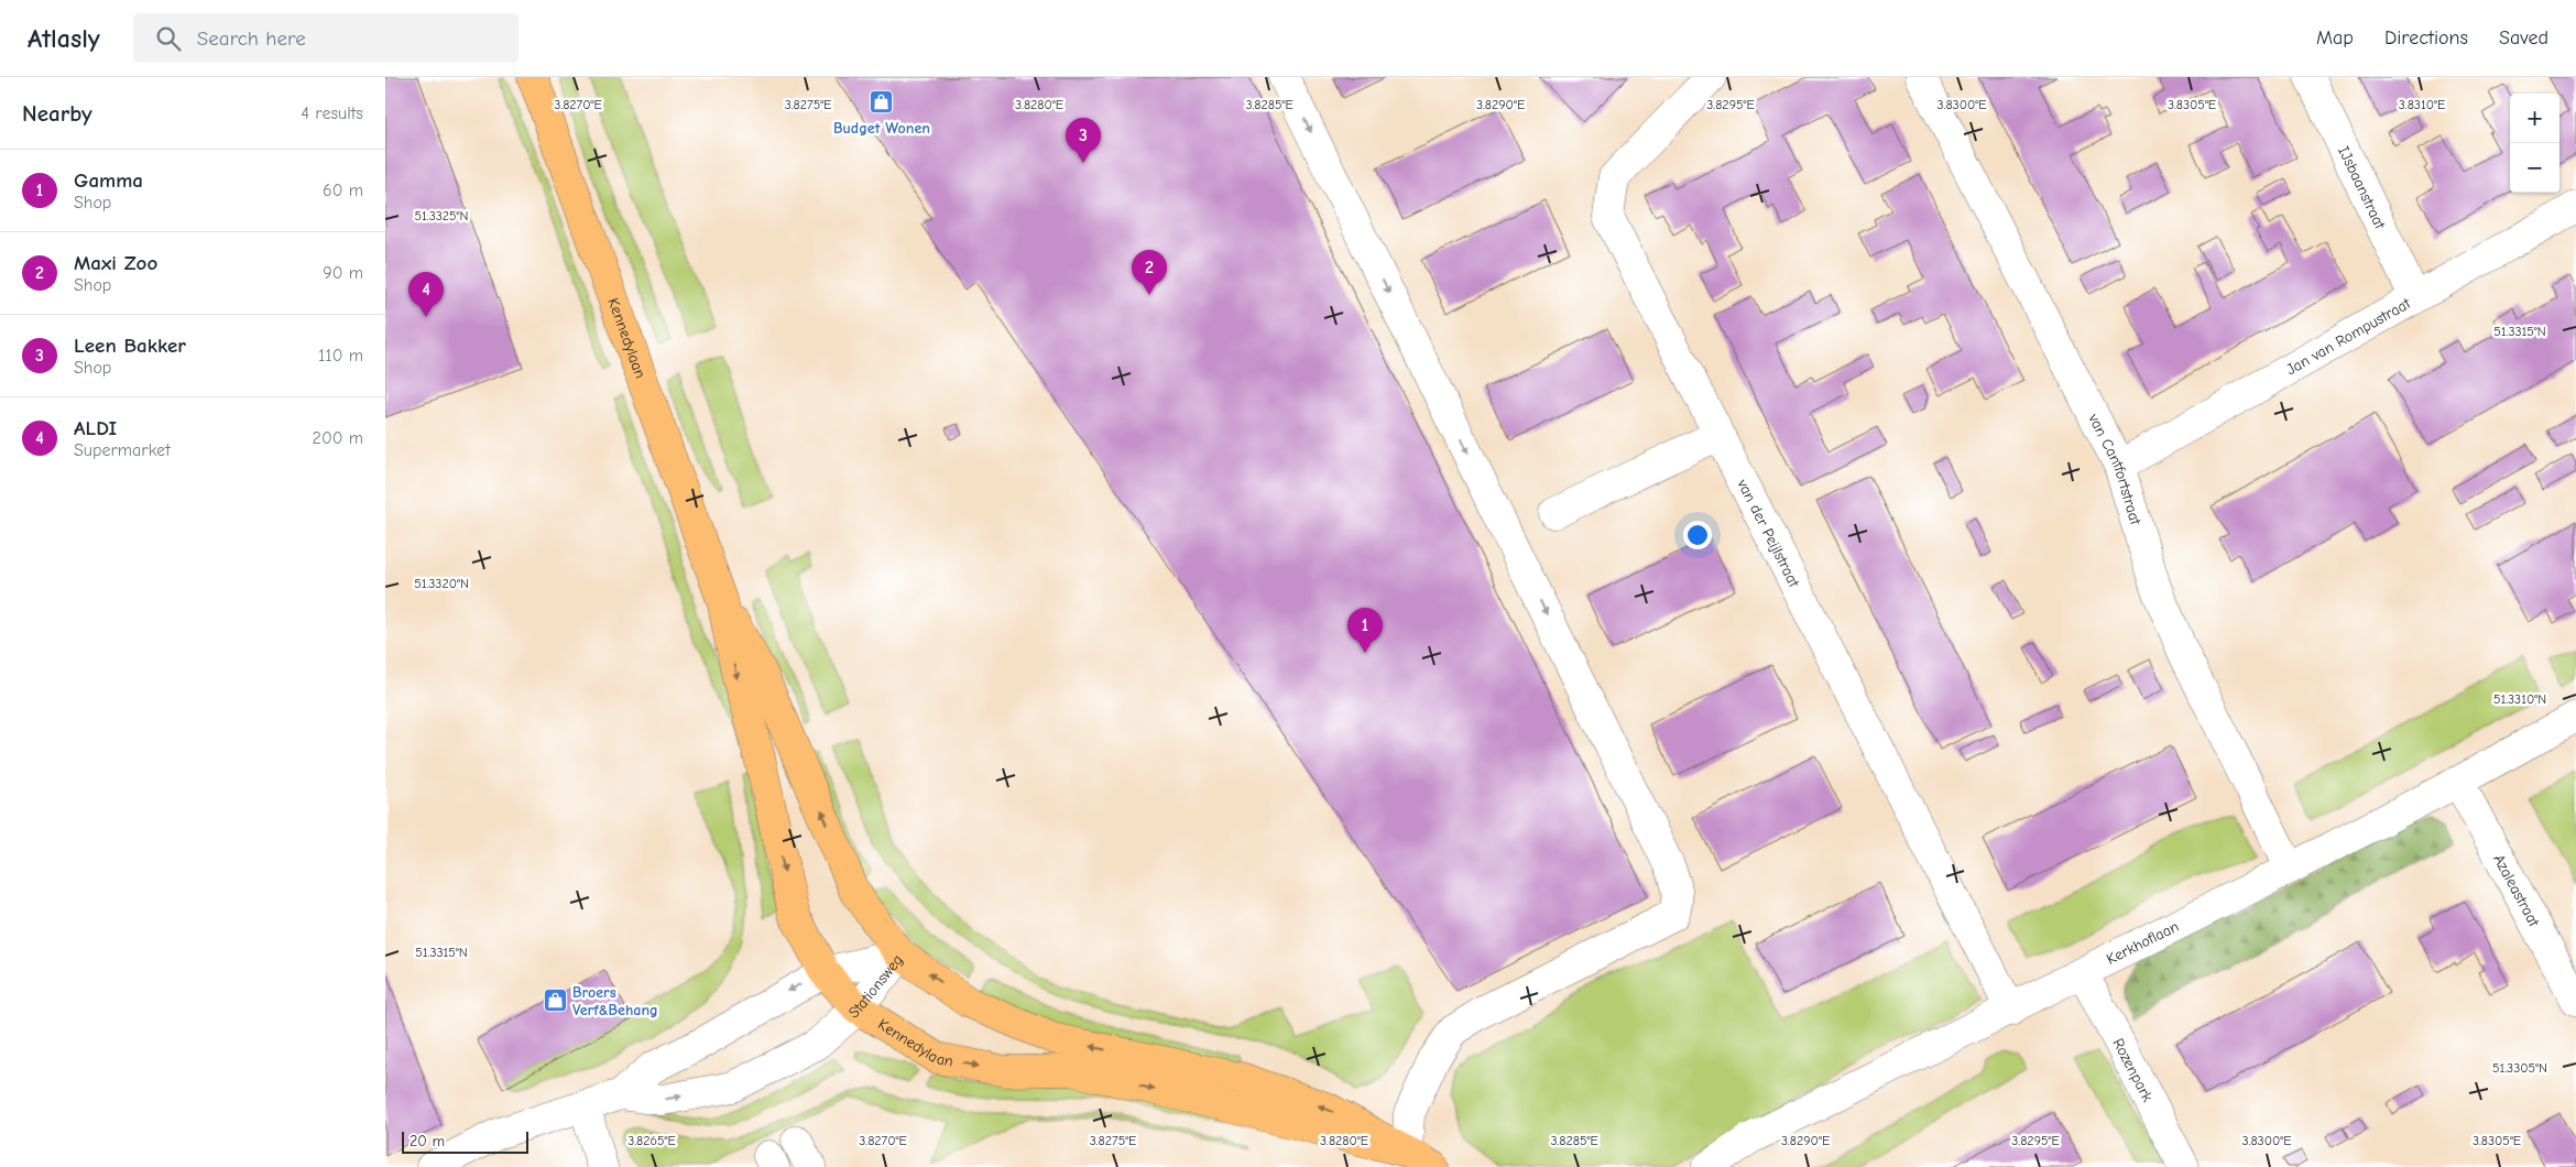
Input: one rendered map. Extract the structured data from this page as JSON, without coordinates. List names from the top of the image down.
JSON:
{
  "streets": {
    "main road": ["Kennedylaan"],
    "street": [
      "IJsbaanstraat",
      "Jan van Rompustraat",
      "van Cantfortstraat",
      "van der Peijlstraat",
      "Azaleastraat",
      "Kerkhoflaan",
      "Stationsweg",
      "Rozenpark"
    ]
  },
  "crossings": [
    ["IJsbaanstraat", "Jan van Rompustraat"],
    ["Jan van Rompustraat", "van Cantfortstraat"],
    ["Kennedylaan", "Stationsweg"],
    ["van Cantfortstraat", "Kerkhoflaan"],
    ["van der Peijlstraat", "Kerkhoflaan"],
    ["Azaleastraat", "Kerkhoflaan"],
    ["Kerkhoflaan", "Rozenpark"]
  ],
  "places": {
    "shop": ["Budget Wonen", "Broers Verf&Behang"]
  },
  "scale_bar": "20 m",
  "page": {
    "header": "Atlasly",
    "search": "Search here",
    "nav": ["Map", "Directions", "Saved"],
    "heading": ["Nearby", "4 results"],
    "map_buttons": ["+", "−"],
    "pins": [
      "3",
      "2",
      "4",
      "1"
    ],
    "list": [
      {
        "mark": "1",
        "name": "Gamma",
        "note": "Shop",
        "value": "60 m"
      },
      {
        "mark": "2",
        "name": "Maxi Zoo",
        "note": "Shop",
        "value": "90 m"
      },
      {
        "mark": "3",
        "name": "Leen Bakker",
        "note": "Shop",
        "value": "110 m"
      },
      {
        "mark": "4",
        "name": "ALDI",
        "note": "Supermarket",
        "value": "200 m"
      }
    ],
    "scale": "20 m"
  },
  "coordinates": [
    "3.8270°E",
    "3.8275°E",
    "3.8280°E",
    "3.8285°E",
    "3.8290°E",
    "3.8295°E",
    "3.8300°E",
    "3.8305°E",
    "3.8310°E",
    "51.3325°N",
    "51.3315°N",
    "51.3320°N",
    "51.3310°N",
    "51.3305°N",
    "3.8265°E"
  ]
}
